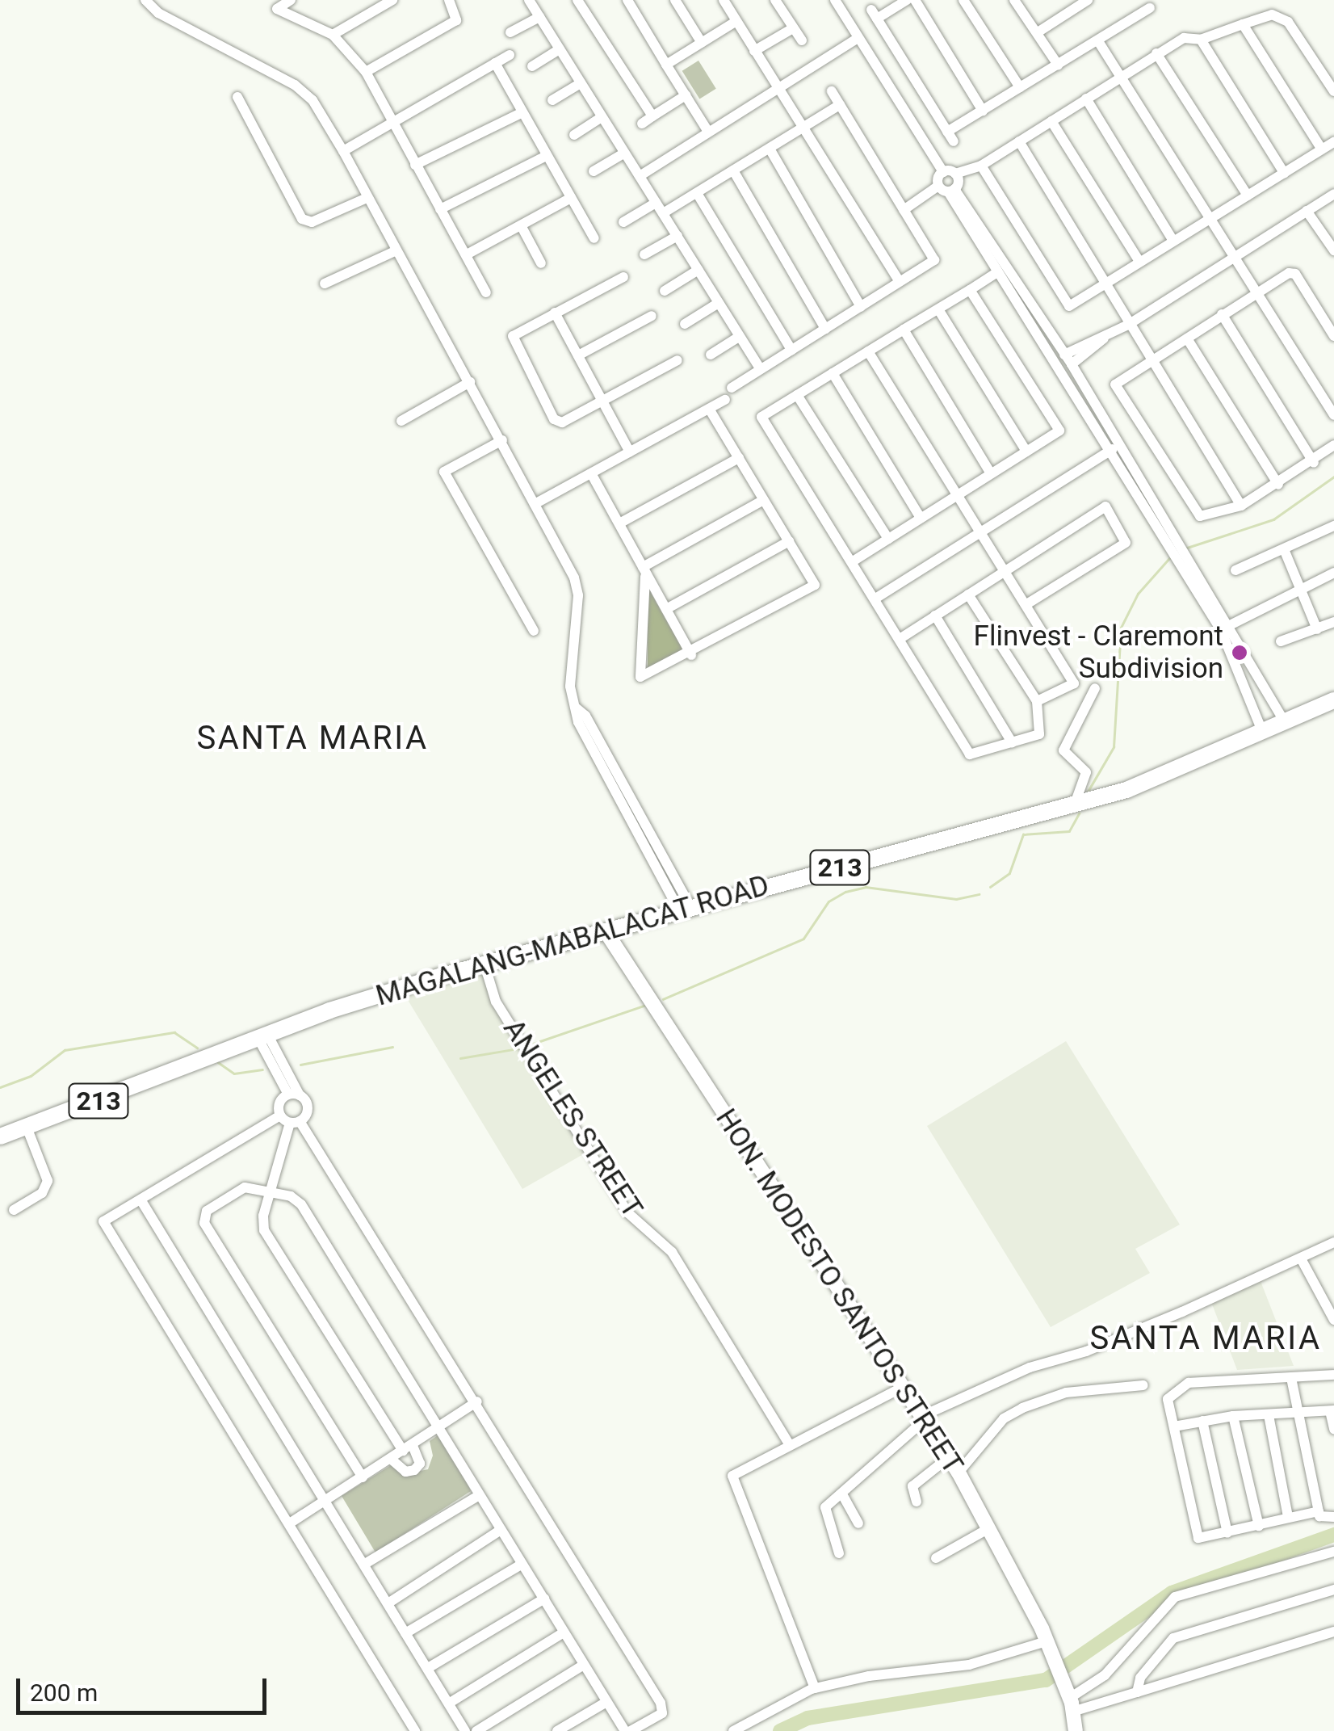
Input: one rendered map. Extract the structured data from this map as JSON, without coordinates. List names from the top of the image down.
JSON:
{
  "streets": {
    "main road": ["213", "MAGALANG-MABALACAT ROAD"],
    "street": ["ANGELES STREET", "HON. MODESTO SANTOS STREET"]
  },
  "crossings": [
    ["MAGALANG-MABALACAT ROAD", "ANGELES STREET"],
    ["MAGALANG-MABALACAT ROAD", "HON. MODESTO SANTOS STREET"]
  ],
  "districts": ["SANTA MARIA", "SANTA MARIA"],
  "places": ["Flinvest - Claremont Subdivision"],
  "scale_bar": "200 m"
}
